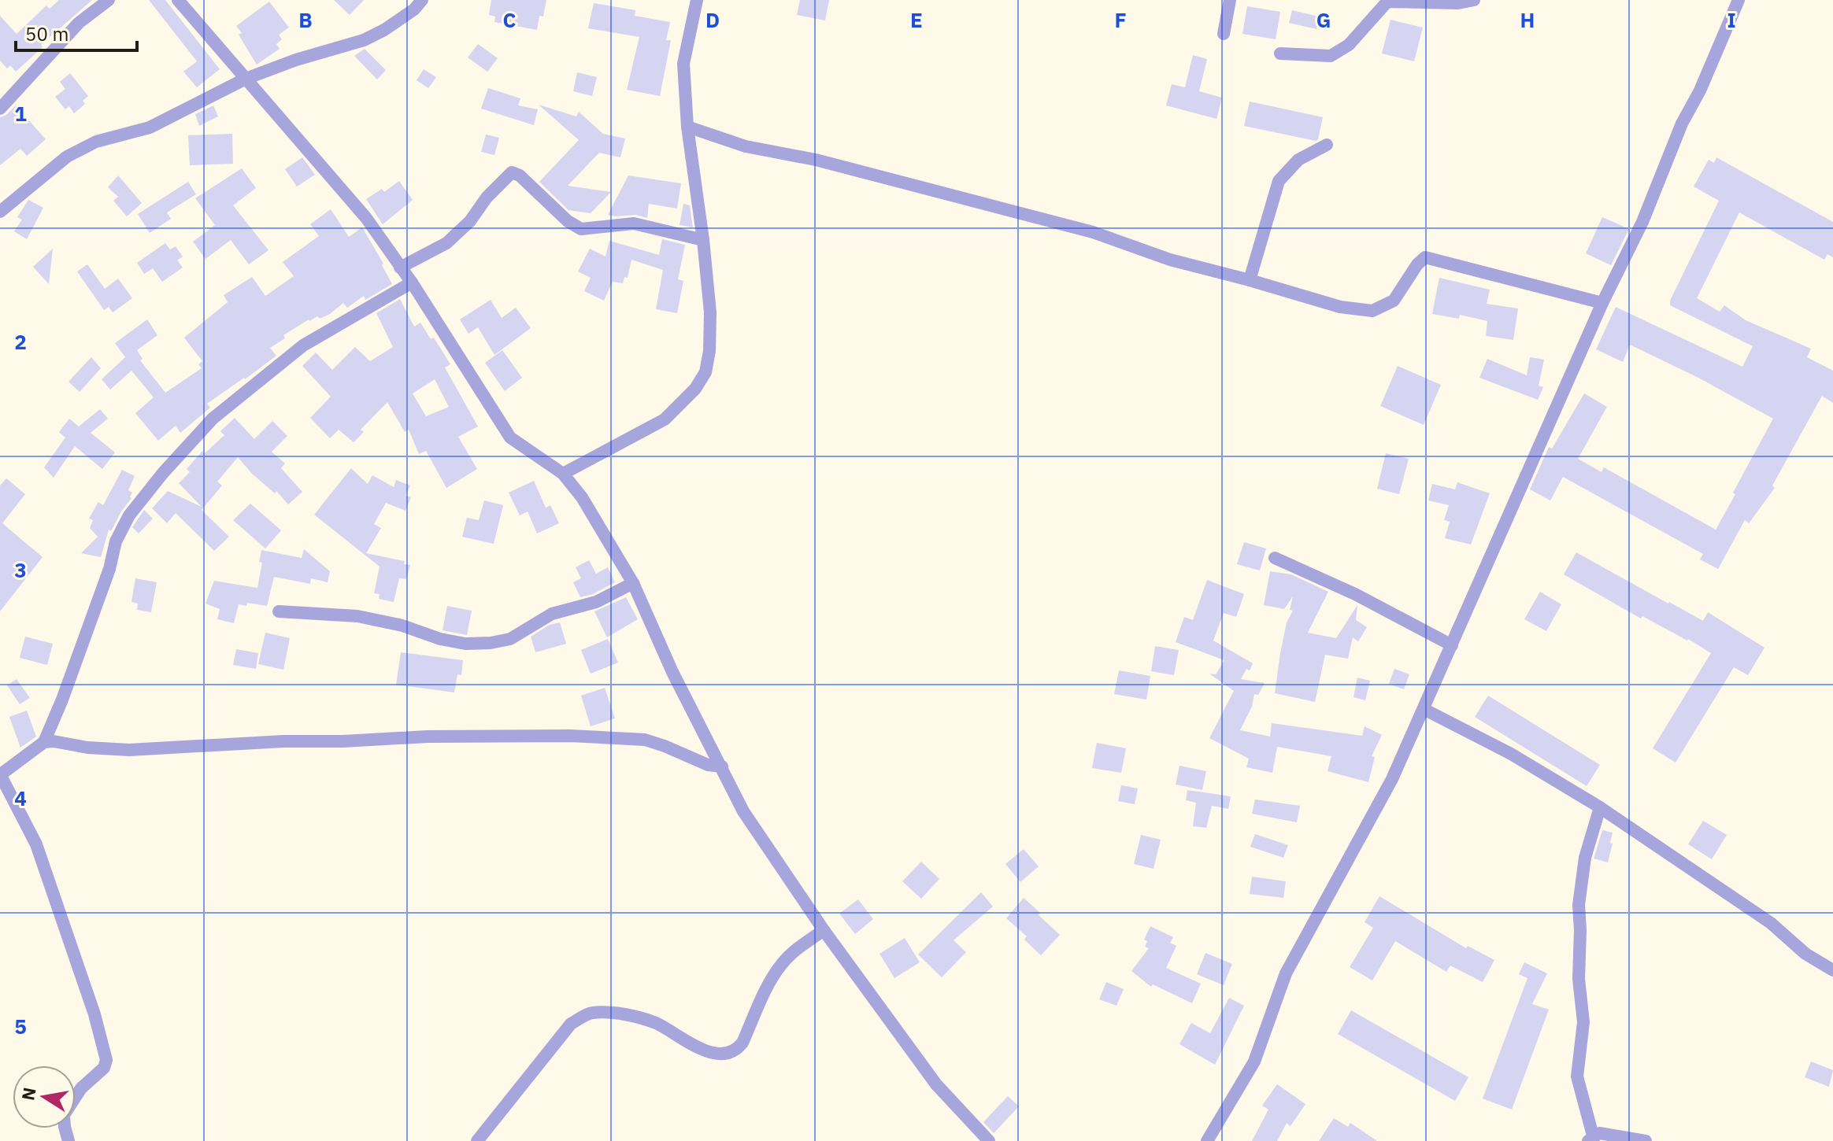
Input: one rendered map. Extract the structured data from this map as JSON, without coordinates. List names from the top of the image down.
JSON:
{
  "scale_bar": "50 m",
  "north": "left",
  "grid": {
    "columns": [
      "B",
      "C",
      "D",
      "E",
      "F",
      "G",
      "H",
      "I"
    ],
    "rows": [
      "1",
      "2",
      "3",
      "4",
      "5"
    ]
  }
}
